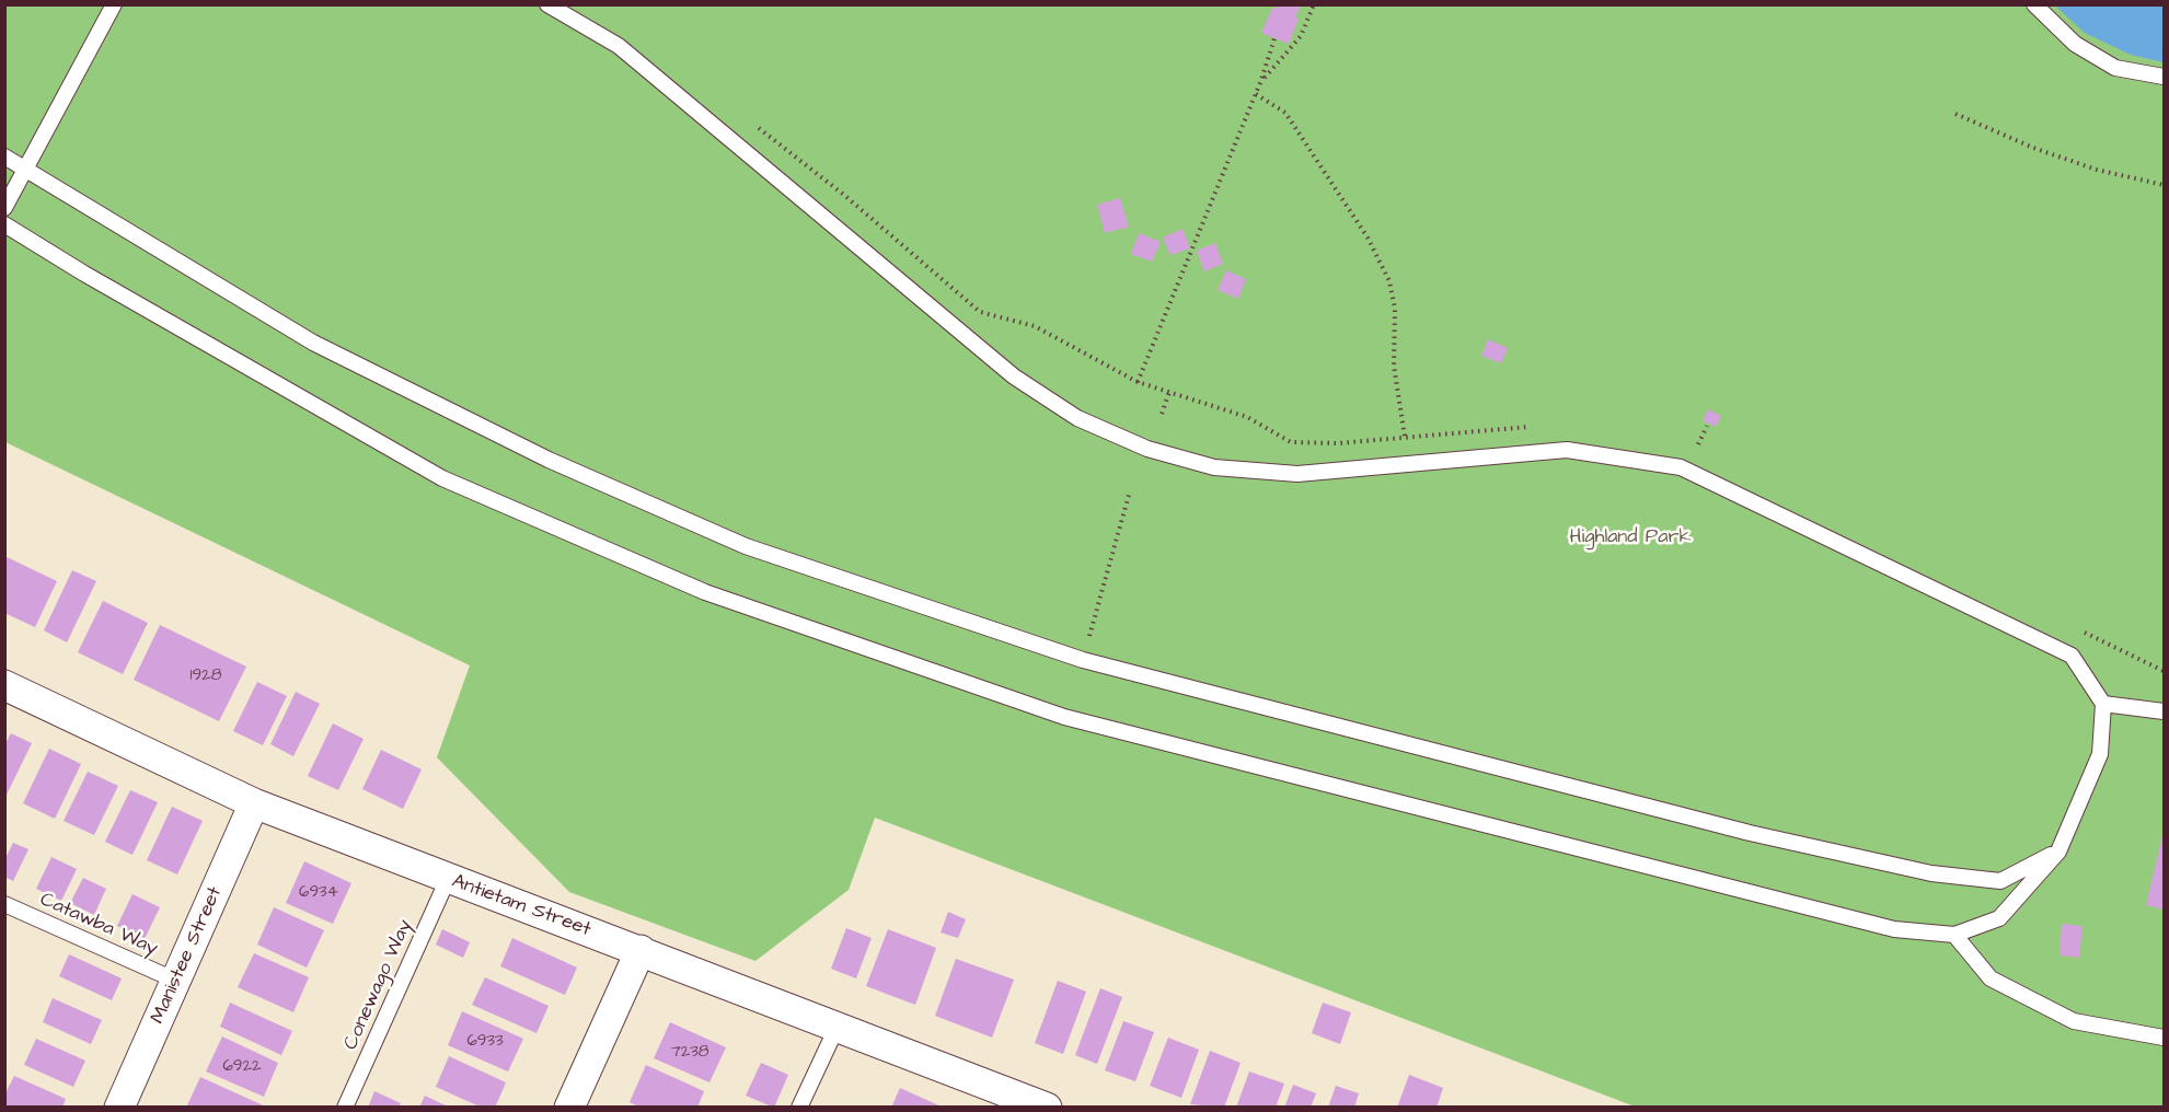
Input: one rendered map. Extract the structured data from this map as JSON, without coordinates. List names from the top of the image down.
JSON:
{
  "streets": {
    "street": ["Antietam Street", "Manistee Street"],
    "lane": ["Catawba Way", "Conewago Way"]
  },
  "crossings": [
    ["Antietam Street", "Manistee Street"],
    ["Antietam Street", "Conewago Way"],
    ["Catawba Way", "Manistee Street"]
  ],
  "parks": ["Highland Park"],
  "house_numbers": [
    "1928",
    "6934",
    "6933",
    "7238",
    "6922"
  ]
}
